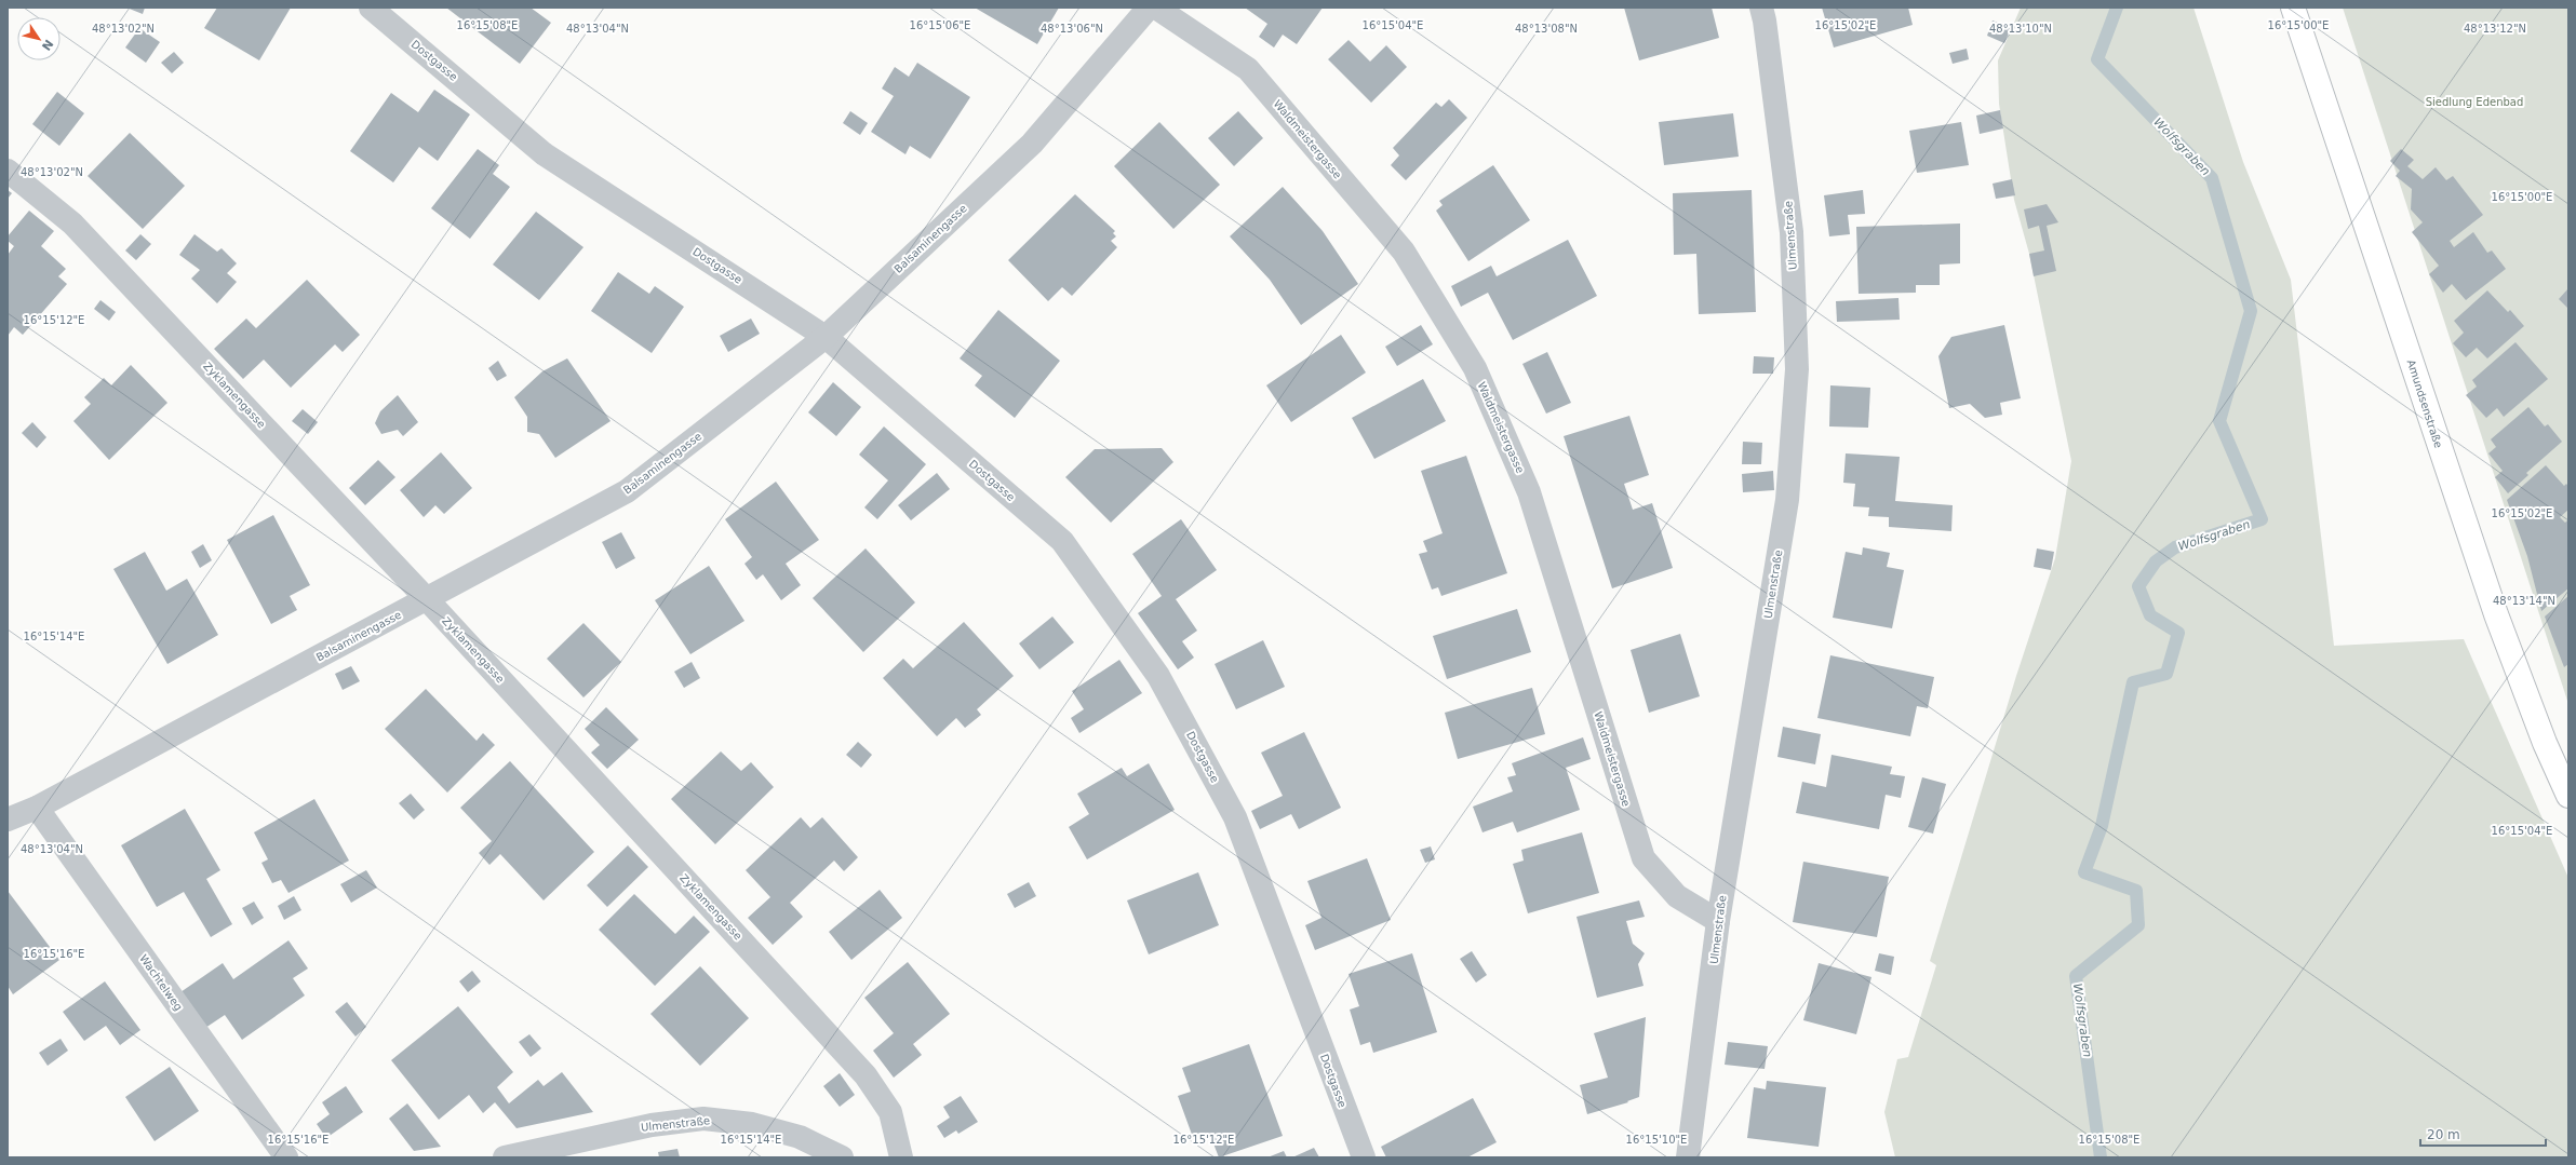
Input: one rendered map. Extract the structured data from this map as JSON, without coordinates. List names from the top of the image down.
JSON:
{
  "streets": {
    "main road": ["Amundsenstraße"],
    "street": [
      "Dostgasse",
      "Waldmeistergasse",
      "Ulmenstraße",
      "Balsaminengasse",
      "Zyklamengasse",
      "Wachtelweg"
    ]
  },
  "crossings": [
    ["Dostgasse", "Balsaminengasse"],
    ["Waldmeistergasse", "Ulmenstraße"],
    ["Balsaminengasse", "Zyklamengasse"],
    ["Balsaminengasse", "Wachtelweg"]
  ],
  "water": ["Wolfsgraben"],
  "parks": ["Siedlung Edenbad"],
  "scale_bar": "20 m",
  "north": "bottom right",
  "coordinates": [
    "16°15'08\"E",
    "16°15'06\"E",
    "16°15'04\"E",
    "16°15'02\"E",
    "16°15'00\"E",
    "48°13'02\"N",
    "48°13'04\"N",
    "48°13'06\"N",
    "48°13'08\"N",
    "48°13'10\"N",
    "48°13'12\"N",
    "16°15'12\"E",
    "48°13'14\"N",
    "16°15'14\"E",
    "16°15'16\"E",
    "16°15'10\"E"
  ]
}
